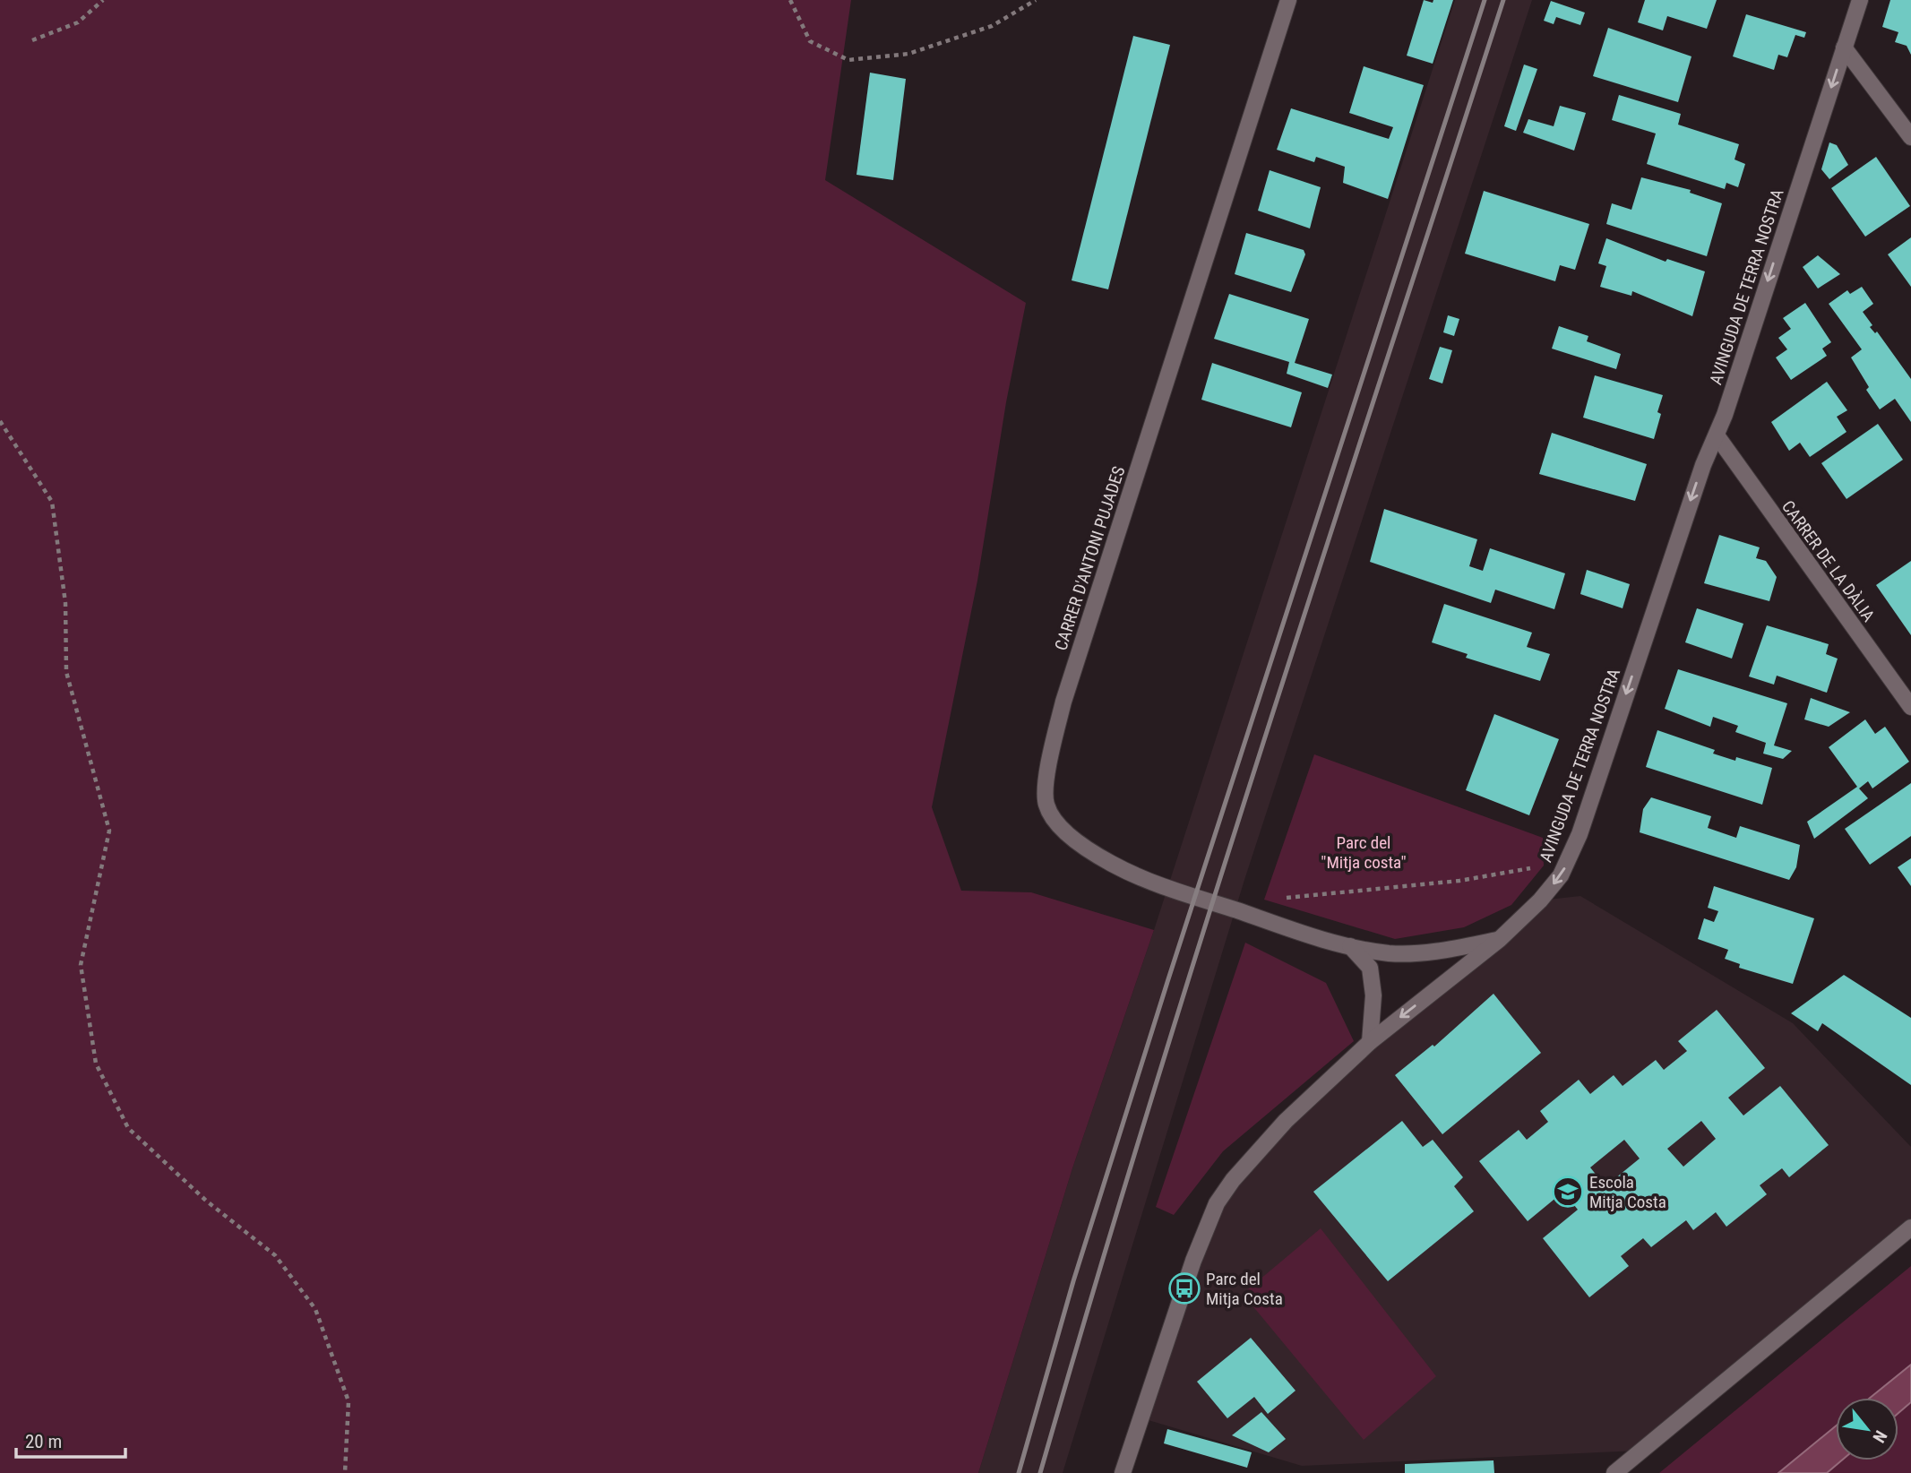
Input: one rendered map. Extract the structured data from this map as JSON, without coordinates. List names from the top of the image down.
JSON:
{
  "streets": {
    "street": ["AVINGUDA DE TERRA NOSTRA", "CARRER D'ANTONI PUJADES", "CARRER DE LA DÀLIA"]
  },
  "crossings": [
    ["AVINGUDA DE TERRA NOSTRA", "CARRER D'ANTONI PUJADES"],
    ["AVINGUDA DE TERRA NOSTRA", "CARRER DE LA DÀLIA"]
  ],
  "one_way": ["AVINGUDA DE TERRA NOSTRA"],
  "parks": ["Parc del \"Mitja costa\""],
  "places": {
    "school or university": ["Escola Mitja Costa"],
    "bus stop": ["Parc del Mitja Costa"]
  },
  "scale_bar": "20 m",
  "north": "bottom right"
}
